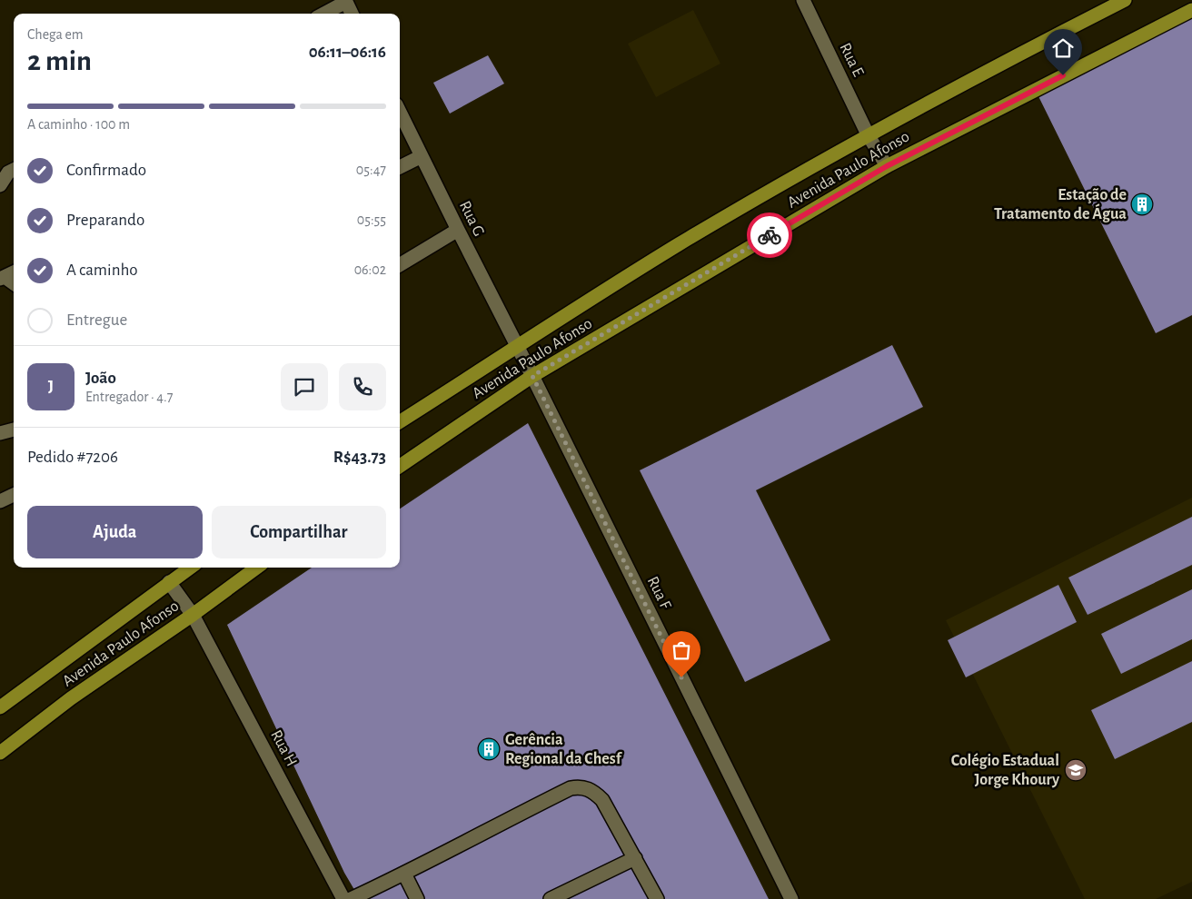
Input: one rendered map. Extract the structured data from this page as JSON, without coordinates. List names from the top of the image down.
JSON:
{
  "streets": {
    "main road": ["Avenida Paulo Afonso"],
    "street": [
      "Rua E",
      "Rua G",
      "Rua F",
      "Rua H"
    ]
  },
  "crossings": [
    ["Rua E", "Avenida Paulo Afonso"],
    ["Avenida Paulo Afonso", "Rua G"],
    ["Avenida Paulo Afonso", "Rua F"],
    ["Avenida Paulo Afonso", "Rua H"],
    ["Rua G", "Rua F"]
  ],
  "places": {
    "building": ["Estação de Tratamento de Água", "Gerência Regional da Chesf"],
    "school or university": ["Colégio Estadual Jorge Khoury"]
  },
  "page": {
    "heading": ["2 min", "Chega em", "06:11–06:16"],
    "panel": [
      "João",
      "Entregador · 4.7",
      "Pedido #7206",
      "R$43.73"
    ],
    "bar": "A caminho · 100 m",
    "list": [
      ["Confirmado", "05:47"],
      ["Preparando", "05:55"],
      ["A caminho", "06:02"],
      "Entregue"
    ],
    "round": "J",
    "buttons": ["Ajuda", "Compartilhar"]
  }
}
